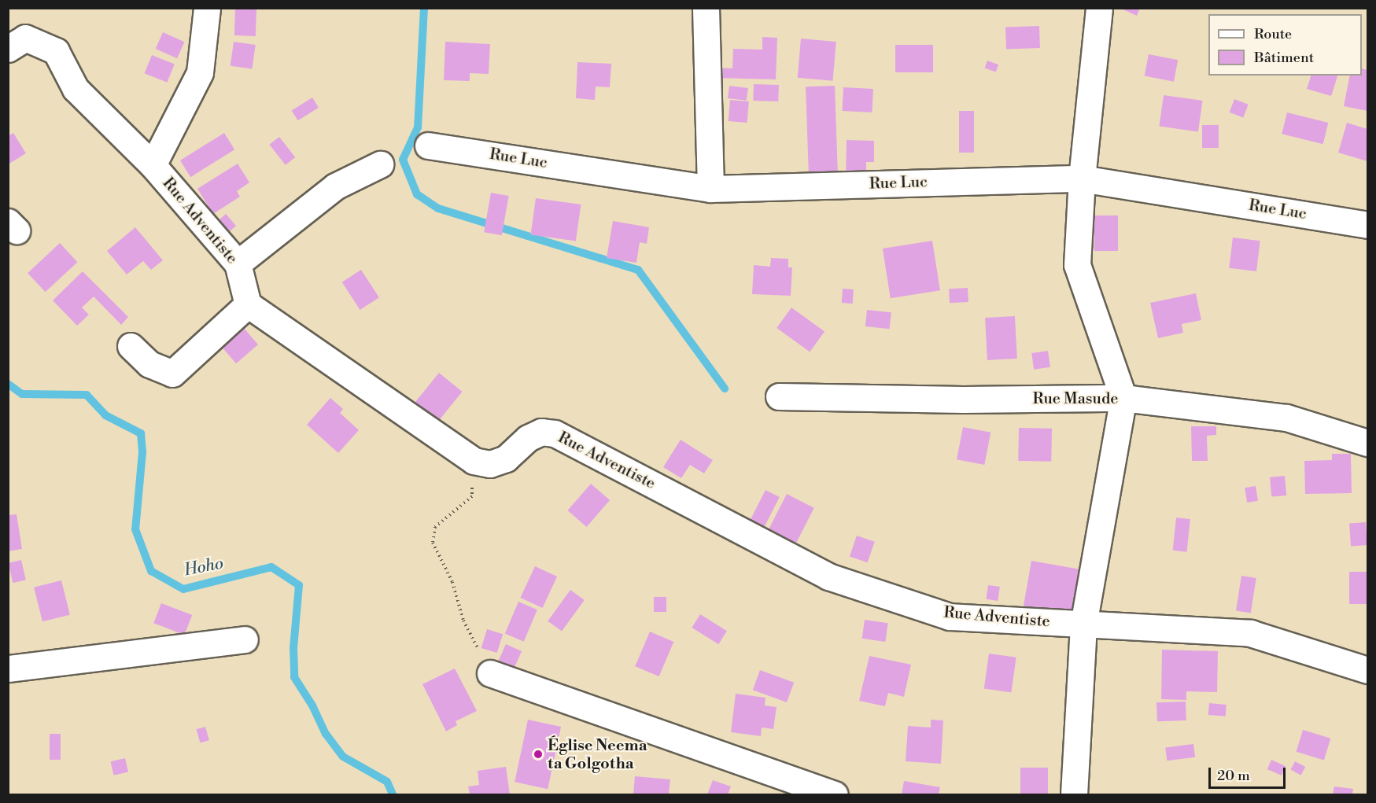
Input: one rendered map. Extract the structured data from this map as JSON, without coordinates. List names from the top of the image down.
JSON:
{
  "streets": {
    "street": ["Rue Luc", "Rue Adventiste", "Rue Masude"]
  },
  "water": ["Hoho"],
  "places": ["Église Neema ta Golgotha"],
  "legend": ["Route", "Bâtiment"],
  "scale_bar": "20 m"
}
